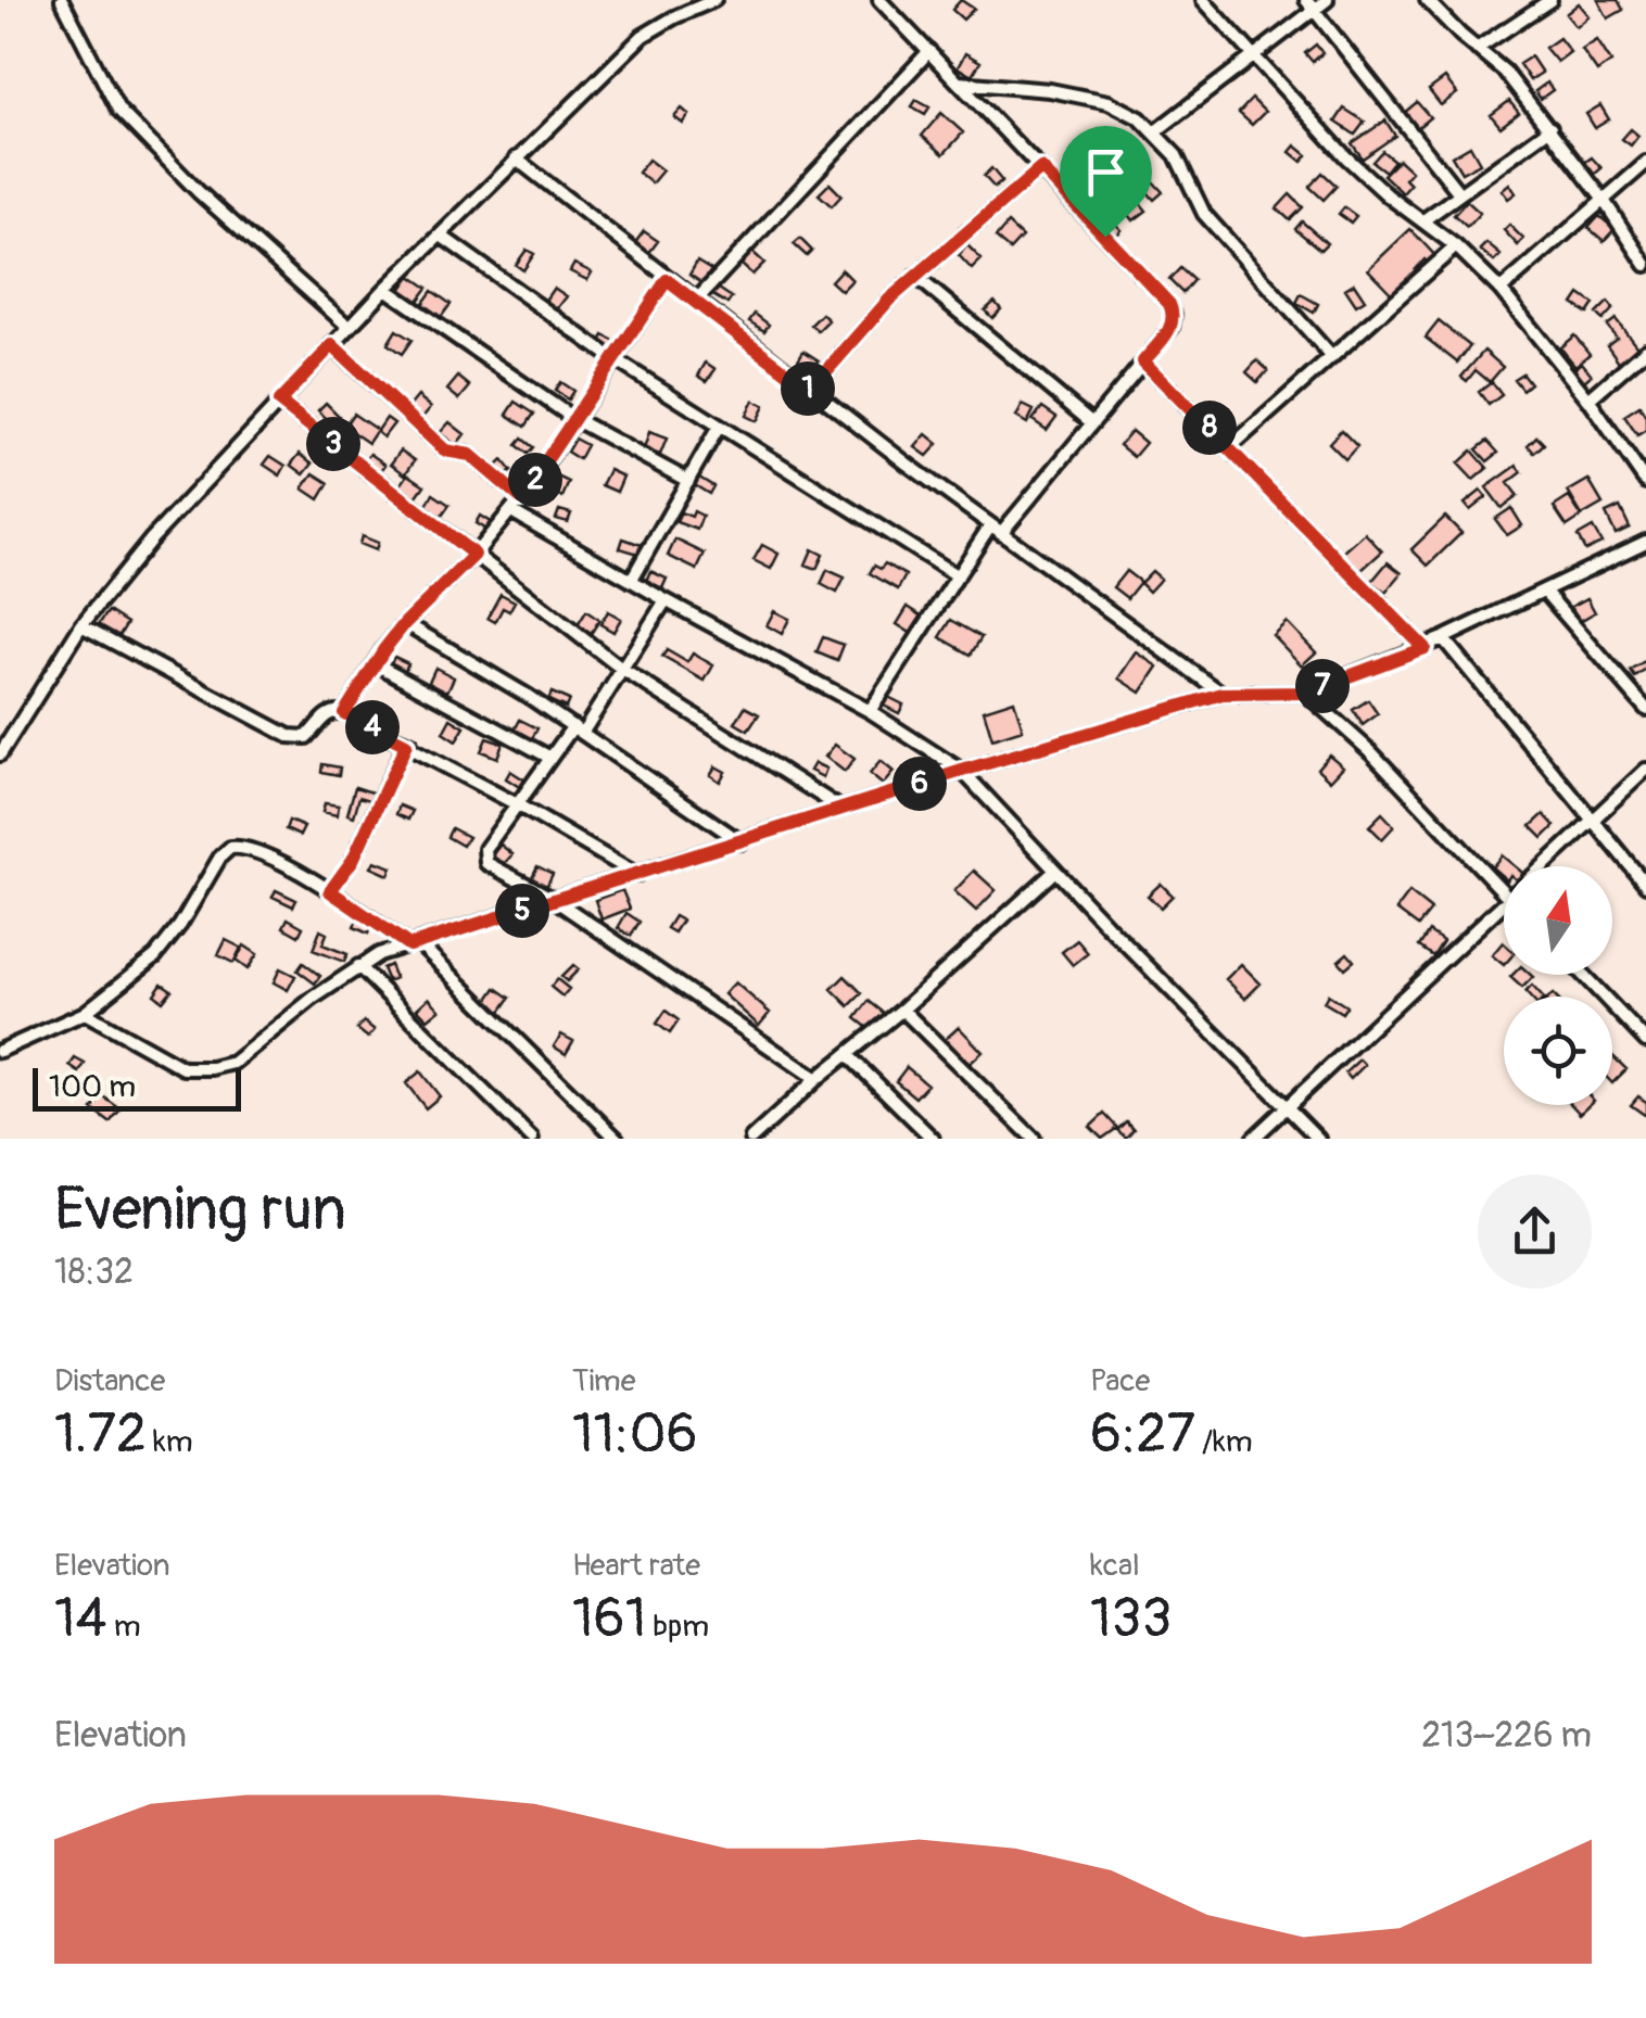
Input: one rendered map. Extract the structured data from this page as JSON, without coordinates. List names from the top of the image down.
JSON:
{
  "scale_bar": "100 m",
  "north": "top",
  "page": {
    "pins": [
      "1",
      "8",
      "3",
      "2",
      "7",
      "4",
      "6",
      "5"
    ],
    "scale": "100 m",
    "heading": ["Evening run", "18:32"],
    "stats": [
      ["Distance", "1.72 km"],
      ["Time", "11:06"],
      ["Pace", "6:27 /km"],
      ["Elevation", "14 m"],
      ["Heart rate", "161 bpm"],
      ["kcal", "133"]
    ],
    "chart": ["Elevation", "213–226 m"]
  }
}
